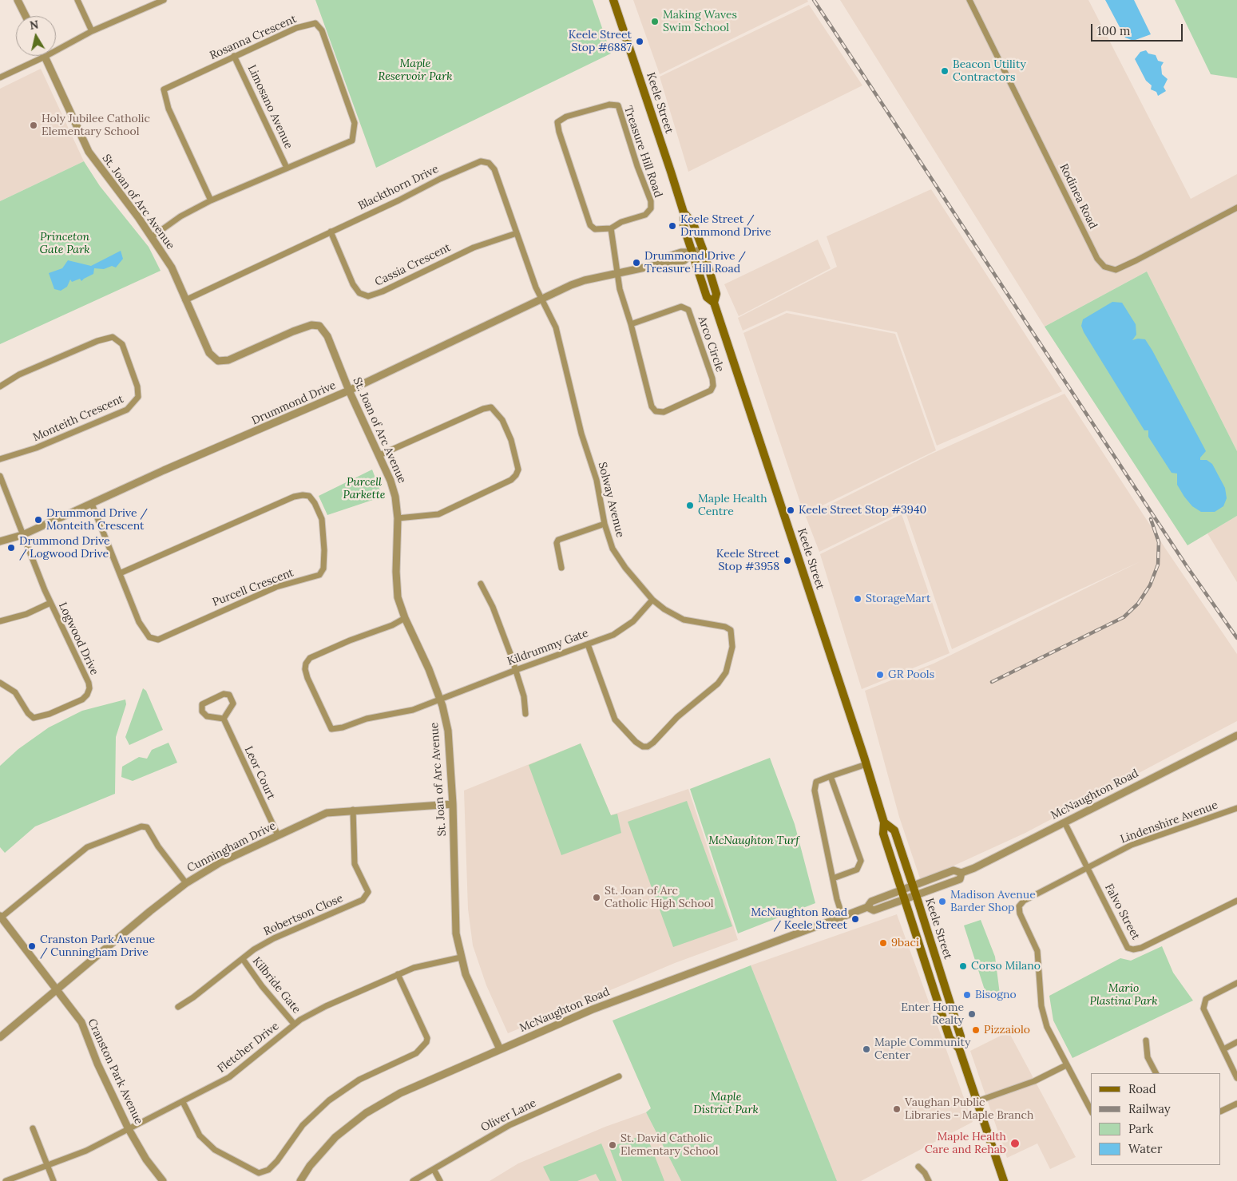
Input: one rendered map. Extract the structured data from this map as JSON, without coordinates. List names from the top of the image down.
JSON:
{
  "streets": {
    "main road": ["Keele Street"],
    "street": [
      "Rosanna Crescent",
      "Limosano Avenue",
      "Treasure Hill Road",
      "Blackthorn Drive",
      "Rodinea Road",
      "St. Joan of Arc Avenue",
      "Cassia Crescent",
      "Arco Circle",
      "Drummond Drive",
      "Monteith Crescent",
      "Solway Avenue",
      "Purcell Crescent",
      "Logwood Drive",
      "Kildrummy Gate",
      "Leor Court",
      "McNaughton Road",
      "Lindenshire Avenue",
      "Cunningham Drive",
      "Falvo Street",
      "Robertson Close",
      "Kilbride Gate",
      "Fletcher Drive",
      "Cranston Park Avenue",
      "Oliver Lane"
    ]
  },
  "crossings": [
    ["Rosanna Crescent", "Limosano Avenue"],
    ["Rosanna Crescent", "St. Joan of Arc Avenue"],
    ["Keele Street", "Drummond Drive"],
    ["Keele Street", "McNaughton Road"],
    ["Blackthorn Drive", "St. Joan of Arc Avenue"],
    ["Blackthorn Drive", "Cassia Crescent"],
    ["Blackthorn Drive", "Drummond Drive"],
    ["Blackthorn Drive", "Solway Avenue"],
    ["St. Joan of Arc Avenue", "Drummond Drive"],
    ["St. Joan of Arc Avenue", "Kildrummy Gate"],
    ["St. Joan of Arc Avenue", "McNaughton Road"],
    ["St. Joan of Arc Avenue", "Cunningham Drive"],
    ["St. Joan of Arc Avenue", "Fletcher Drive"],
    ["Arco Circle", "Drummond Drive"],
    ["Drummond Drive", "Solway Avenue"],
    ["Drummond Drive", "Purcell Crescent"],
    ["Drummond Drive", "Logwood Drive"],
    ["Solway Avenue", "Kildrummy Gate"],
    ["Leor Court", "Cunningham Drive"],
    ["McNaughton Road", "Falvo Street"],
    ["Lindenshire Avenue", "Falvo Street"],
    ["Cunningham Drive", "Robertson Close"],
    ["Cunningham Drive", "Cranston Park Avenue"],
    ["Robertson Close", "Kilbride Gate"],
    ["Kilbride Gate", "Fletcher Drive"],
    ["Fletcher Drive", "Cranston Park Avenue"]
  ],
  "parks": [
    "Maple Reservoir Park",
    "Princeton Gate Park",
    "Purcell Parkette",
    "McNaughton Turf",
    "Mario Plastina Park",
    "Maple District Park"
  ],
  "places": [
    "Making Waves Swim School",
    "Keele Street Stop #6887",
    "Beacon Utility Contractors",
    "Holy Jubilee Catholic Elementary School",
    "Keele Street / Drummond Drive",
    "Drummond Drive / Treasure Hill Road",
    "Maple Health Centre",
    "Keele Street Stop #3940",
    "Drummond Drive / Monteith Crescent",
    "Drummond Drive / Logwood Drive",
    "Keele Street Stop #3958",
    "StorageMart",
    "GR Pools",
    "St. Joan of Arc Catholic High School",
    "Madison Avenue Barder Shop",
    "McNaughton Road / Keele Street",
    "9baci",
    "Cranston Park Avenue / Cunningham Drive",
    "Corso Milano",
    "Bisogno",
    "Enter Home Realty",
    "Pizzaiolo",
    "Maple Community Center",
    "Vaughan Public Libraries - Maple Branch",
    "Maple Health Care and Rehab",
    "St. David Catholic Elementary School"
  ],
  "legend": [
    "Road",
    "Railway",
    "Park",
    "Water"
  ],
  "scale_bar": "100 m",
  "north": "top"
}
